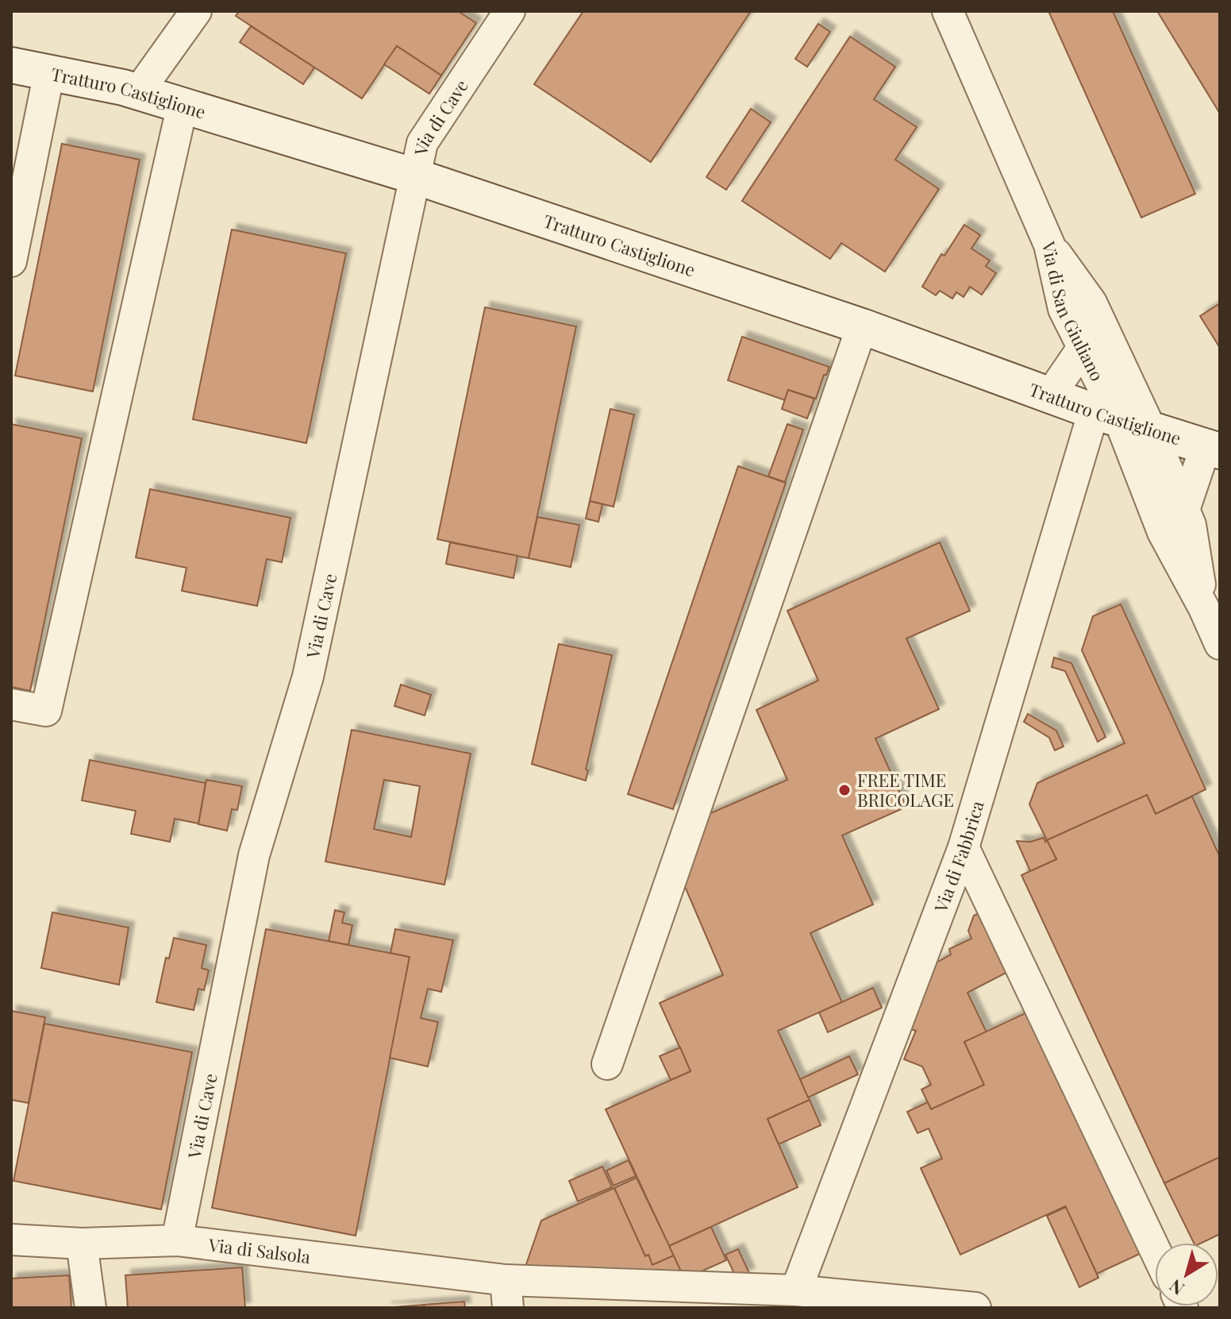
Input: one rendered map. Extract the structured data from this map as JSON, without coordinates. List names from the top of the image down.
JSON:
{
  "streets": {
    "street": [
      "Tratturo Castiglione",
      "Via di Cave",
      "Via di San Giuliano",
      "Via di Fabbrica",
      "Via di Salsola"
    ]
  },
  "crossings": [
    ["Tratturo Castiglione", "Via di Cave"],
    ["Tratturo Castiglione", "Via di San Giuliano"],
    ["Tratturo Castiglione", "Via di Fabbrica"],
    ["Via di Cave", "Via di Salsola"],
    ["Via di San Giuliano", "Via di Fabbrica"],
    ["Via di Fabbrica", "Via di Salsola"]
  ],
  "places": ["FREE TIME BRICOLAGE"],
  "north": "bottom left"
}
